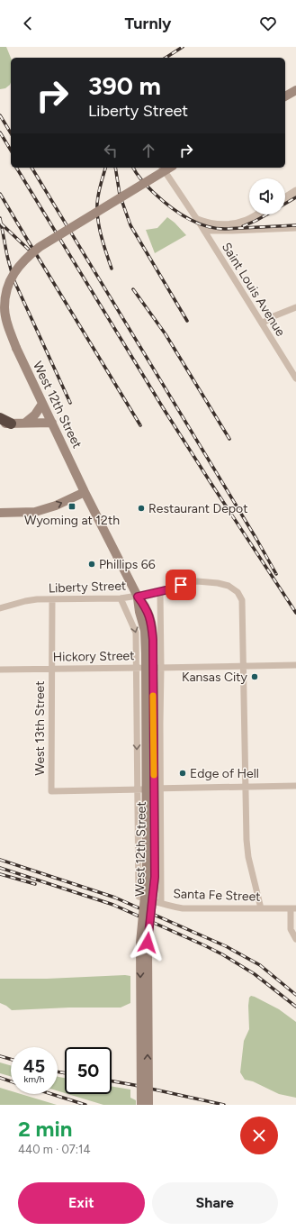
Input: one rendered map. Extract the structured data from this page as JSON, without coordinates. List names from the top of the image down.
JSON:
{
  "streets": {
    "main road": ["West 12th Street"],
    "street": [
      "Saint Louis Avenue",
      "Liberty Street",
      "Hickory Street",
      "West 13th Street",
      "Santa Fe Street"
    ]
  },
  "crossings": [
    ["West 12th Street", "Liberty Street"],
    ["West 12th Street", "Hickory Street"],
    ["West 12th Street", "West 13th Street"],
    ["West 12th Street", "Santa Fe Street"],
    ["Liberty Street", "Hickory Street"],
    ["Liberty Street", "West 13th Street"],
    ["Hickory Street", "West 13th Street"]
  ],
  "places": {
    "transit": ["Wyoming at 12th"],
    "other": [
      "Restaurant Depot",
      "Phillips 66",
      "Kansas City",
      "Edge of Hell"
    ]
  },
  "page": {
    "header": "Turnly",
    "turn": ["390 m", "Liberty Street"],
    "speed": "45 km/h",
    "limit": "50",
    "heading": ["2 min", "440 m · 07:14"],
    "buttons": ["Exit", "Share"]
  }
}
